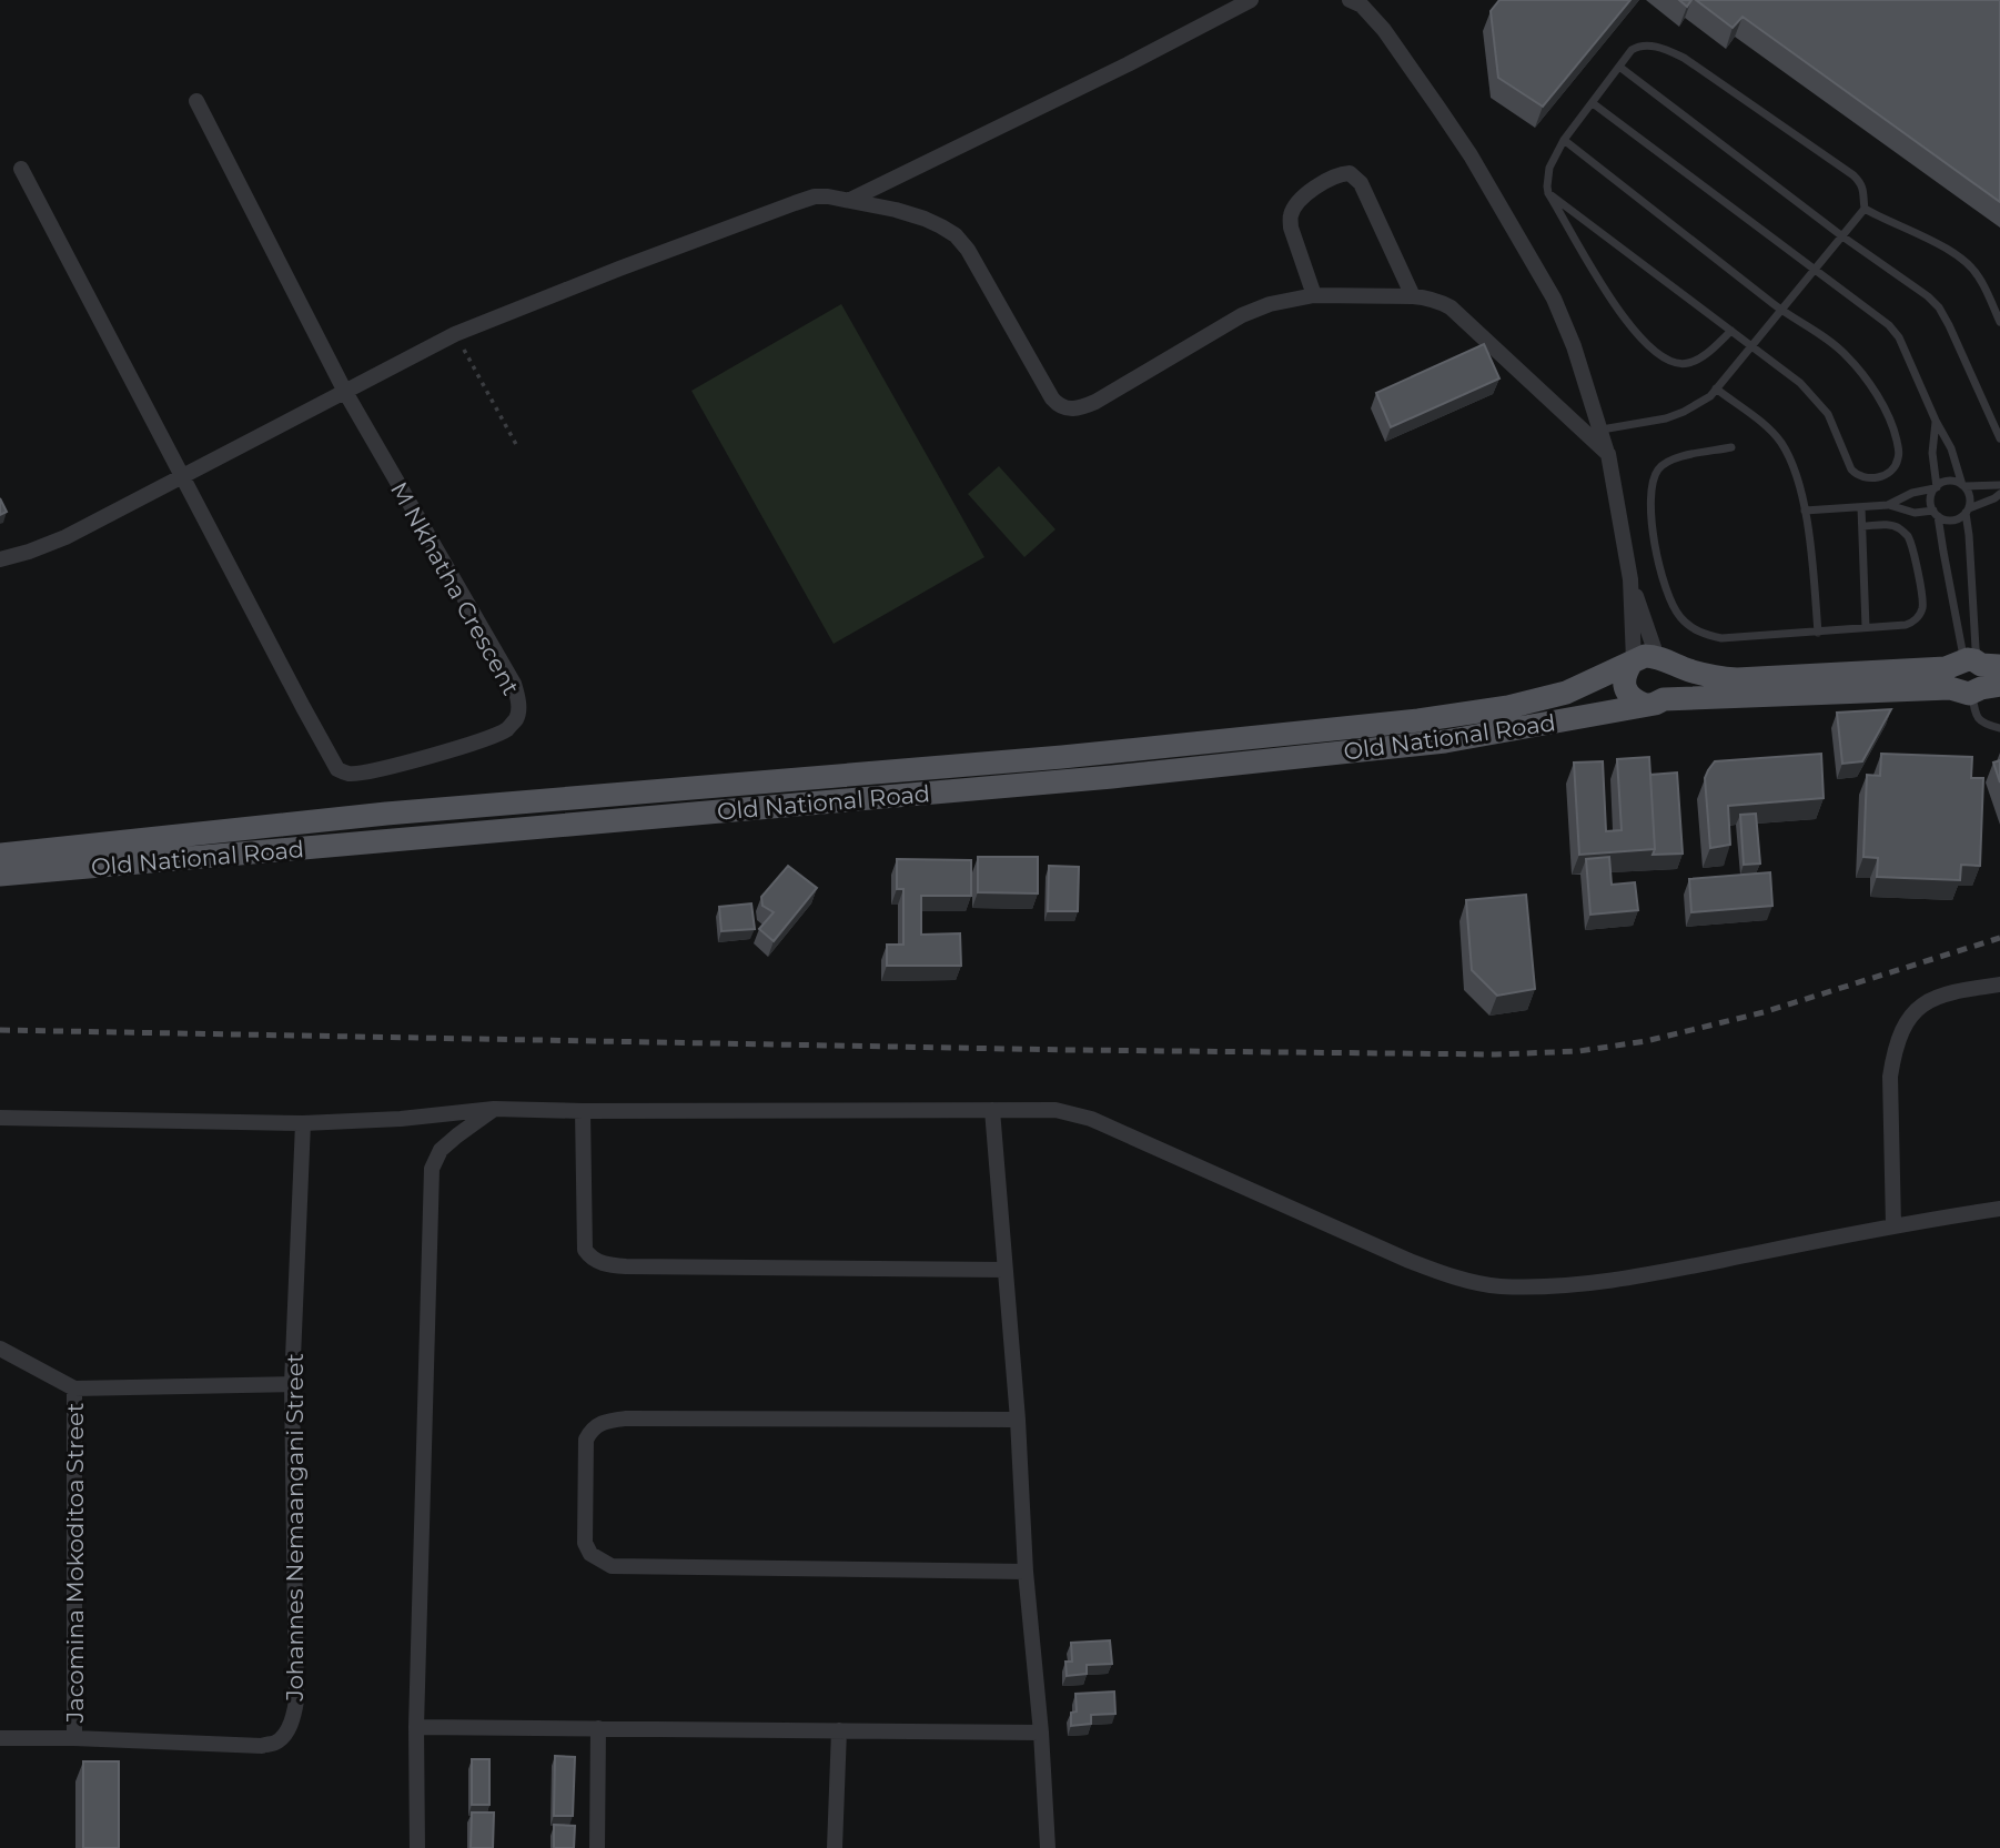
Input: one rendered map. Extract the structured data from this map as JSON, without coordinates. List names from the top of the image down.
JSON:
{
  "streets": {
    "main road": ["Old National Road"],
    "street": ["M Nkhatha Crescent", "Johannes Nemaangani Street", "Jacomina Mokoditoa Street"]
  },
  "crossings": [
    ["Johannes Nemaangani Street", "Jacomina Mokoditoa Street"]
  ]
}
